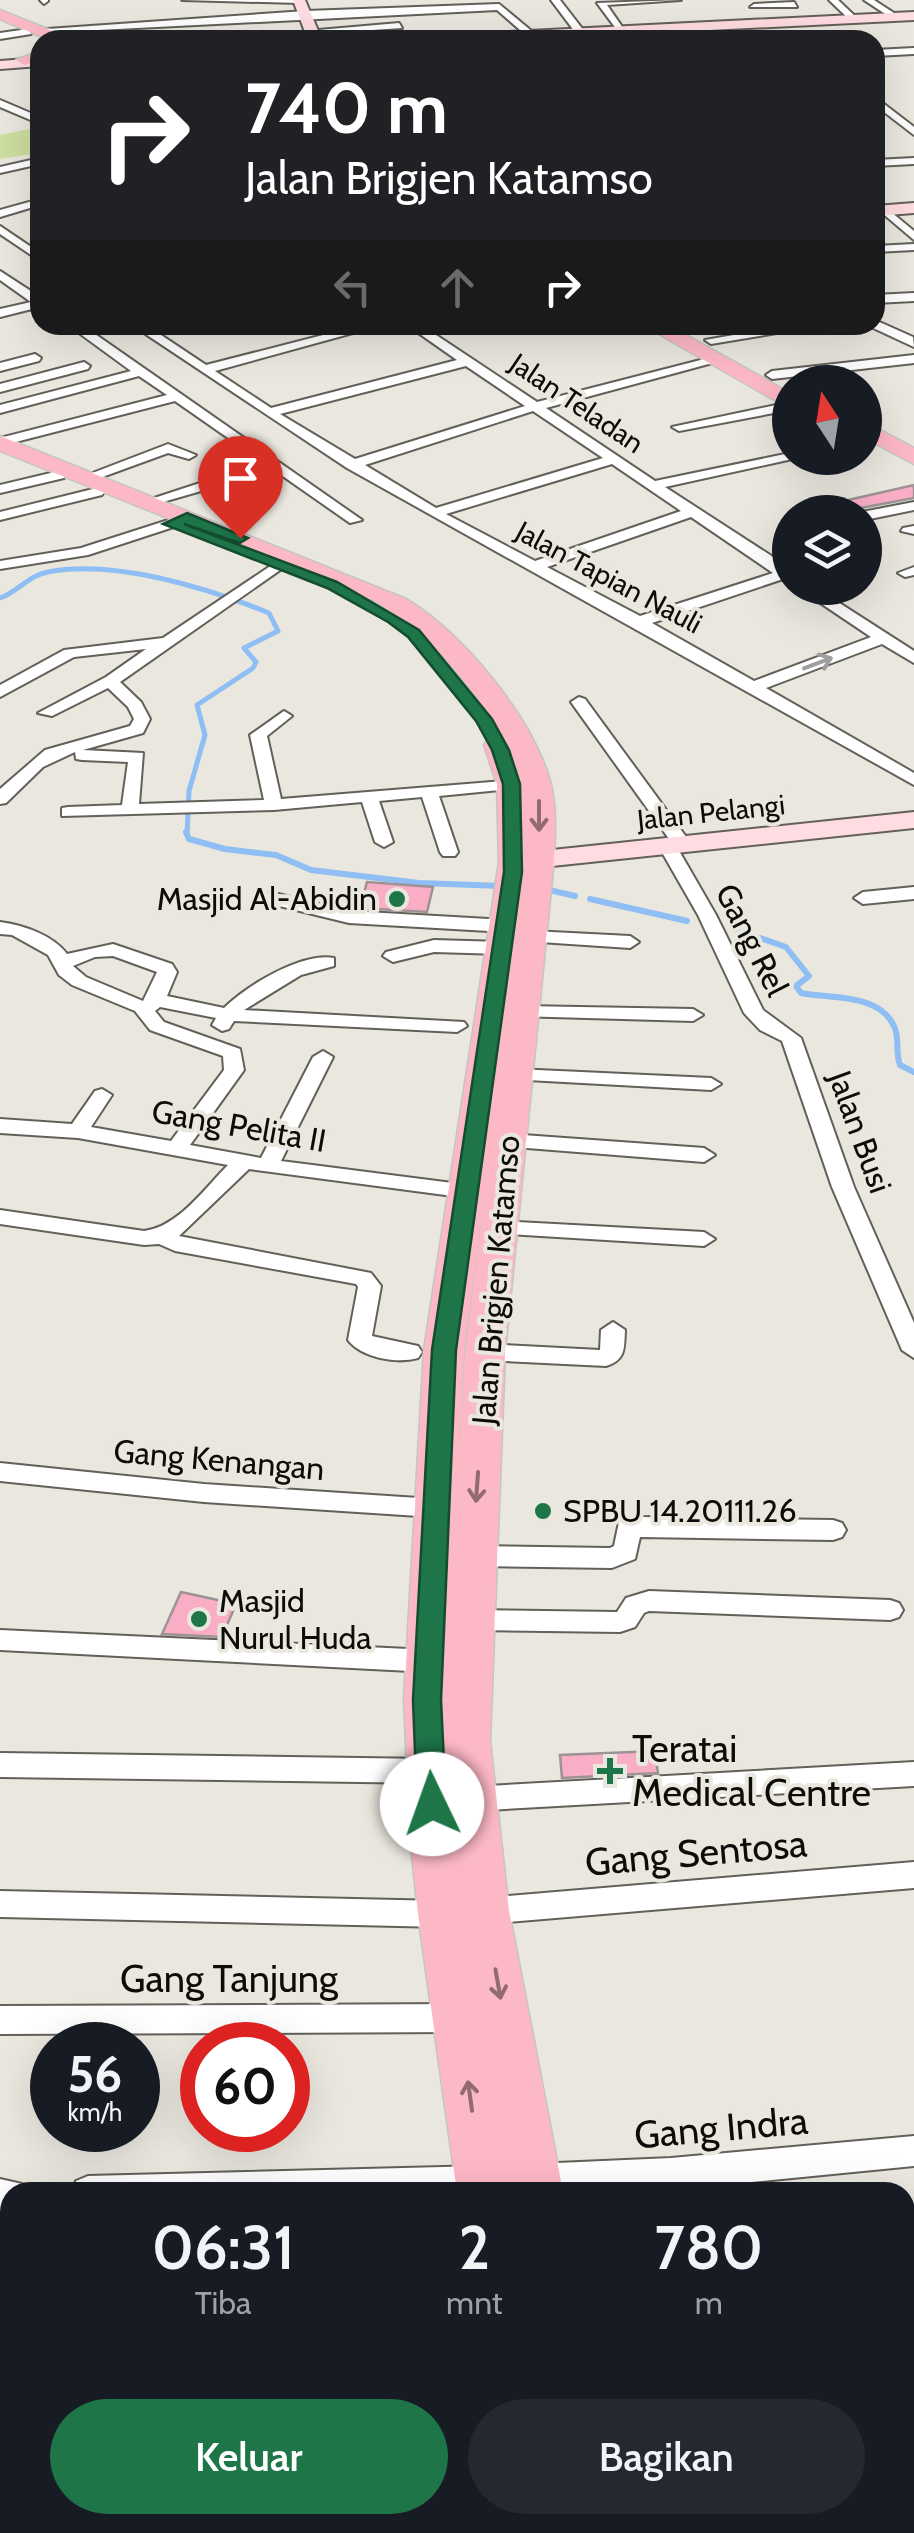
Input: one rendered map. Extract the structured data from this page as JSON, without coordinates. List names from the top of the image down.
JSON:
{
  "streets": {
    "main road": ["Jalan Pelangi", "Jalan Brigjen Katamso"],
    "street": [
      "Jalan Teladan",
      "Jalan Tapian Nauli",
      "Gang Rel",
      "Gang Pelita II",
      "Jalan Busi",
      "Gang Kenangan",
      "Gang Sentosa",
      "Gang Tanjung",
      "Gang Indra"
    ]
  },
  "crossings": [
    ["Jalan Teladan", "Jalan Tapian Nauli"],
    ["Jalan Pelangi", "Gang Rel"],
    ["Jalan Pelangi", "Jalan Brigjen Katamso"],
    ["Gang Rel", "Jalan Busi"],
    ["Gang Pelita II", "Jalan Brigjen Katamso"],
    ["Jalan Brigjen Katamso", "Gang Kenangan"],
    ["Jalan Brigjen Katamso", "Gang Sentosa"],
    ["Jalan Brigjen Katamso", "Gang Tanjung"]
  ],
  "places": {
    "other": ["Masjid Al-Abidin", "SPBU 14.20111.26", "Masjid Nurul Huda"],
    "health": ["Teratai Medical Centre"]
  },
  "north": "top",
  "page": {
    "turn": ["740 m", "Jalan Brigjen Katamso"],
    "speed": "56 km/h",
    "limit": "60",
    "eta": [
      "06:31",
      "Tiba",
      "2",
      "mnt",
      "780",
      "m"
    ],
    "buttons": ["Keluar", "Bagikan"]
  }
}
